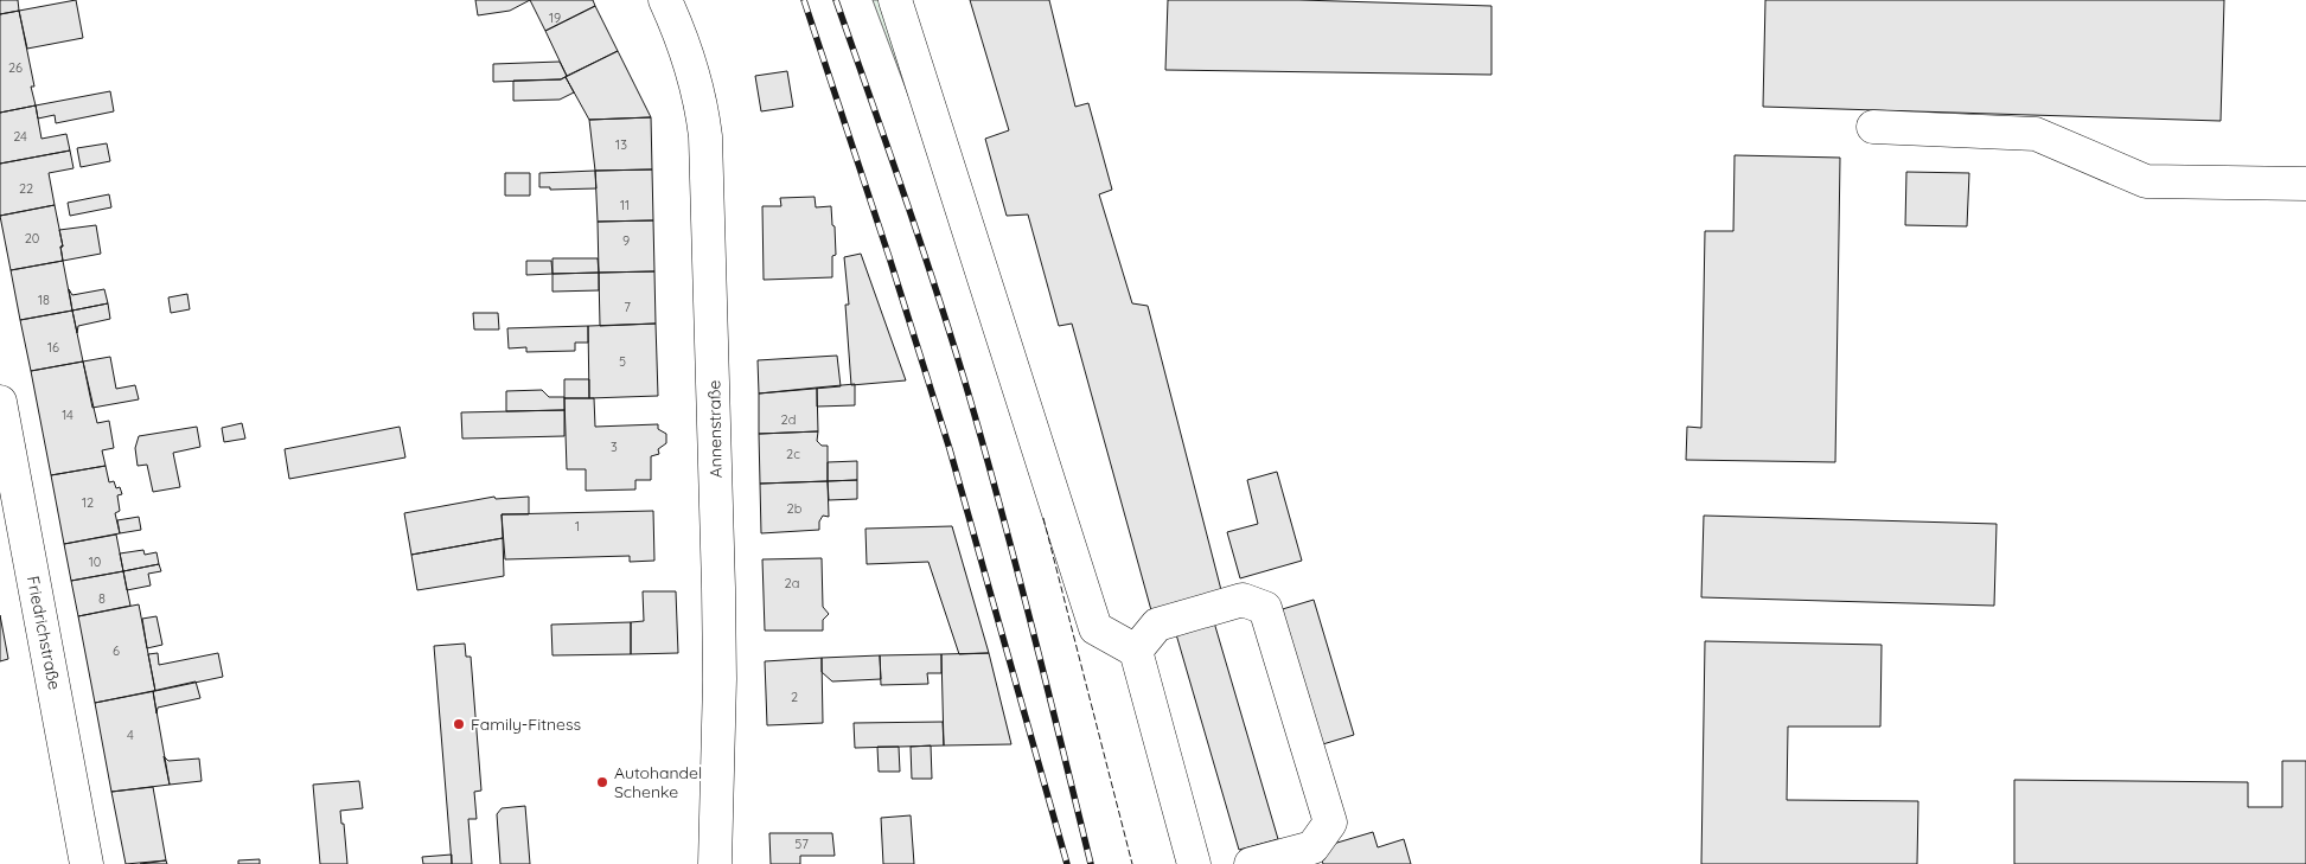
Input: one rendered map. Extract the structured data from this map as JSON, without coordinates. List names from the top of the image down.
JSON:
{
  "streets": {
    "main road": ["Annenstraße", "Friedrichstraße"]
  },
  "places": ["Family-Fitness", "Autohandel Schenke"],
  "house_numbers": [
    "19",
    "26",
    "24",
    "13",
    "22",
    "11",
    "20",
    "9",
    "18",
    "7",
    "16",
    "5",
    "14",
    "2d",
    "3",
    "2c",
    "12",
    "2b",
    "1",
    "10",
    "2a",
    "8",
    "6",
    "2",
    "4",
    "57"
  ]
}
